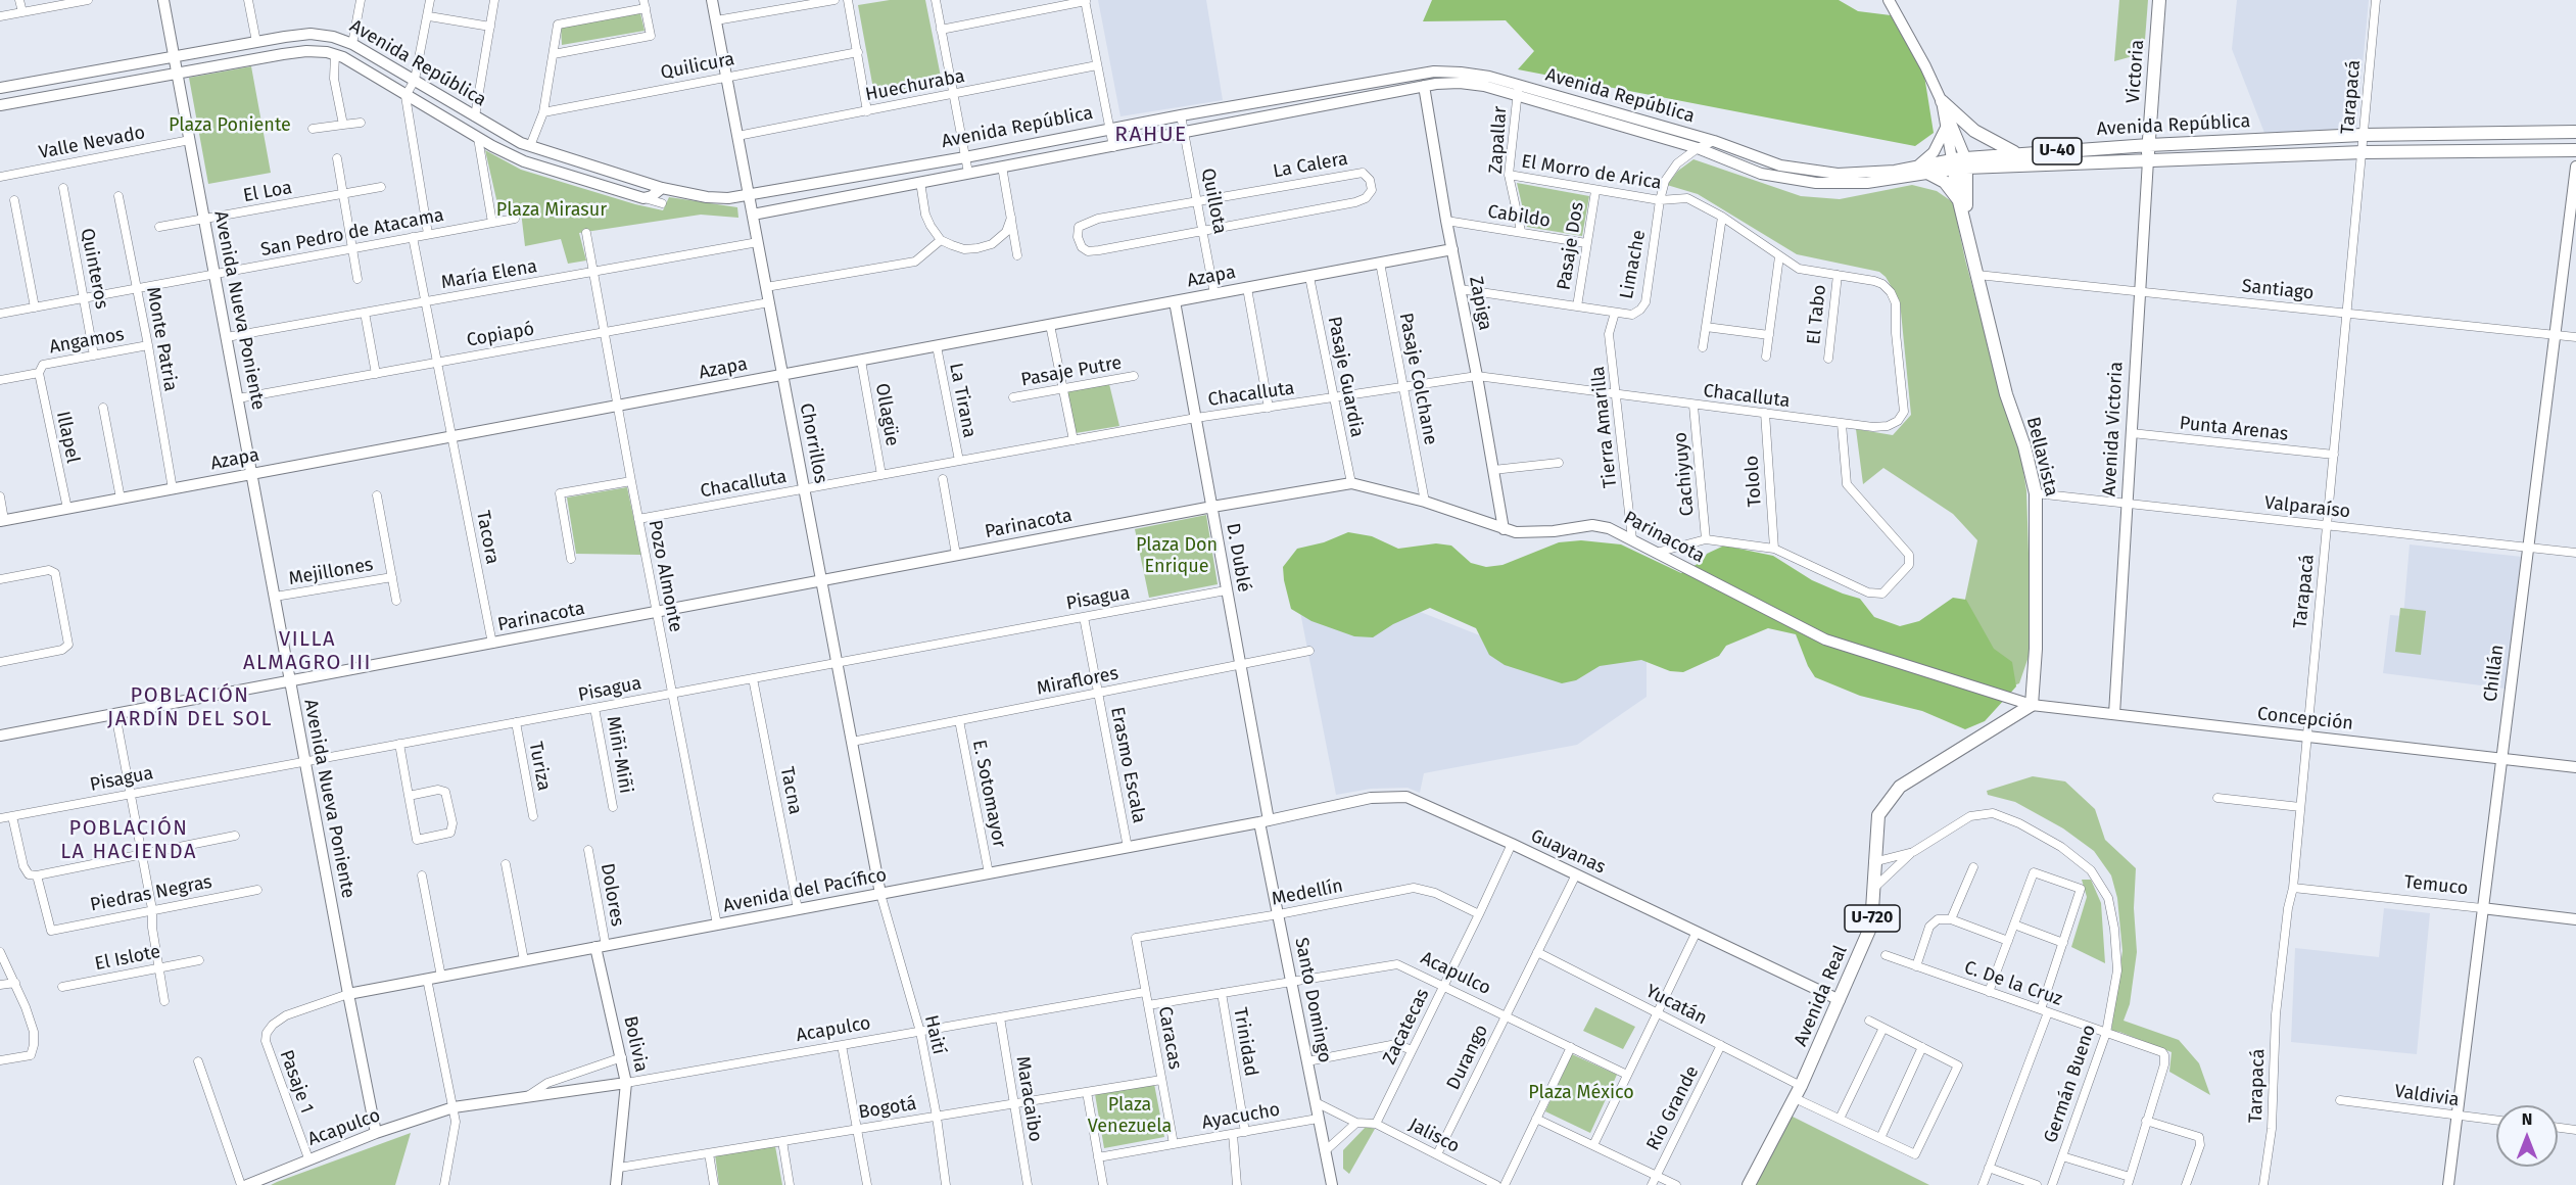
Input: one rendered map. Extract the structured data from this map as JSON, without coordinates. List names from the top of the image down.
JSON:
{
  "streets": {
    "main road": [
      "Avenida República",
      "Victoria",
      "U-40",
      "Avenida Victoria",
      "Bellavista",
      "U-720",
      "Avenida Real"
    ],
    "street": [
      "Quilicura",
      "Huechuraba",
      "Tarapacá",
      "Zapallar",
      "Valle Nevado",
      "La Calera",
      "El Morro de Arica",
      "El Loa",
      "Quillota",
      "Cabildo",
      "San Pedro de Atacama",
      "Pasaje Dos",
      "Limache",
      "Quinteros",
      "María Elena",
      "Azapa",
      "Santiago",
      "Zapiga",
      "Avenida Nueva Poniente",
      "El Tabo",
      "Copiapó",
      "Monte Patria",
      "Angamos",
      "Pasaje Putre",
      "Pasaje Guardia",
      "Pasaje Colchane",
      "Chacalluta",
      "La Tirana",
      "Ollagüe",
      "Tierra Amarilla",
      "Punta Arenas",
      "Illapel",
      "Chorrillos",
      "Cachiyuyo",
      "Tololo",
      "Valparaíso",
      "Parinacota",
      "Tacora",
      "D. Dublé",
      "Mejillones",
      "Pozo Almonte",
      "Pisagua",
      "Chillán",
      "Miraflores",
      "Concepción",
      "Miñi-Miñi",
      "Erasmo Escala",
      "Turiza",
      "Tacna",
      "E. Sotomayor",
      "Guayanas",
      "Temuco",
      "Avenida del Pacífico",
      "Medellín",
      "Piedras Negras",
      "Dolores",
      "El Islote",
      "Acapulco",
      "C. De la Cruz",
      "Santo Domingo",
      "Yucatán",
      "Zacatecas",
      "Haití",
      "Caracas",
      "Trinidad",
      "Bolivia",
      "Durango",
      "Pasaje 1",
      "Germán Bueno",
      "Valdivia",
      "Maracaibo",
      "Bogotá",
      "Río Grande",
      "Ayacucho",
      "Jalisco"
    ]
  },
  "crossings": [
    ["Avenida República", "Victoria"],
    ["Avenida República", "Tarapacá"],
    ["Avenida República", "Zapallar"],
    ["Avenida República", "Quillota"],
    ["Avenida República", "Limache"],
    ["Avenida República", "Zapiga"],
    ["Avenida República", "Avenida Nueva Poniente"],
    ["Avenida República", "Avenida Victoria"],
    ["Avenida República", "Chorrillos"],
    ["Avenida República", "Bellavista"],
    ["Quilicura", "Chorrillos"],
    ["Victoria", "Avenida Victoria"],
    ["Huechuraba", "Chorrillos"],
    ["Tarapacá", "Santiago"],
    ["Tarapacá", "Punta Arenas"],
    ["Tarapacá", "Valparaíso"],
    ["Tarapacá", "Concepción"],
    ["Tarapacá", "Temuco"],
    ["Zapallar", "El Morro de Arica"],
    ["Zapallar", "Cabildo"],
    ["Valle Nevado", "Avenida Nueva Poniente"],
    ["La Calera", "Quillota"],
    ["El Morro de Arica", "Pasaje Dos"],
    ["El Morro de Arica", "Limache"],
    ["El Morro de Arica", "El Tabo"],
    ["El Morro de Arica", "Chacalluta"],
    ["El Loa", "Avenida Nueva Poniente"],
    ["Quillota", "Azapa"],
    ["Cabildo", "Pasaje Dos"],
    ["Cabildo", "Zapiga"],
    ["San Pedro de Atacama", "Quinteros"],
    ["San Pedro de Atacama", "Avenida Nueva Poniente"],
    ["San Pedro de Atacama", "Monte Patria"],
    ["San Pedro de Atacama", "Tacora"],
    ["Pasaje Dos", "Limache"],
    ["Limache", "Zapiga"],
    ["Limache", "Tierra Amarilla"],
    ["Quinteros", "Angamos"],
    ["María Elena", "Avenida Nueva Poniente"],
    ["María Elena", "Chorrillos"],
    ["María Elena", "Tacora"],
    ["María Elena", "Pozo Almonte"],
    ["Azapa", "Zapiga"],
    ["Azapa", "Avenida Nueva Poniente"],
    ["Azapa", "Monte Patria"],
    ["Azapa", "Pasaje Guardia"],
    ["Azapa", "Pasaje Colchane"],
    ["Azapa", "La Tirana"],
    ["Azapa", "Ollagüe"],
    ["Azapa", "Illapel"],
    ["Azapa", "Chorrillos"],
    ["Azapa", "Tacora"],
    ["Azapa", "D. Dublé"],
    ["Azapa", "Pozo Almonte"],
    ["Santiago", "Avenida Victoria"],
    ["Santiago", "Bellavista"],
    ["Santiago", "Chillán"],
    ["Zapiga", "Chacalluta"],
    ["Zapiga", "Parinacota"],
    ["Avenida Nueva Poniente", "Copiapó"],
    ["Avenida Nueva Poniente", "Parinacota"],
    ["Avenida Nueva Poniente", "Mejillones"],
    ["Avenida Nueva Poniente", "Pisagua"],
    ["Avenida Nueva Poniente", "Avenida del Pacífico"],
    ["Avenida Nueva Poniente", "Acapulco"],
    ["Avenida Nueva Poniente", "Pasaje 1"],
    ["Copiapó", "Chorrillos"],
    ["Copiapó", "Tacora"],
    ["Copiapó", "Pozo Almonte"],
    ["Monte Patria", "Angamos"],
    ["Angamos", "Illapel"],
    ["Pasaje Guardia", "Chacalluta"],
    ["Pasaje Guardia", "Parinacota"],
    ["Pasaje Colchane", "Chacalluta"],
    ["Pasaje Colchane", "Parinacota"],
    ["Chacalluta", "La Tirana"],
    ["Chacalluta", "Ollagüe"],
    ["Chacalluta", "Tierra Amarilla"],
    ["Chacalluta", "Chorrillos"],
    ["Chacalluta", "Cachiyuyo"],
    ["Chacalluta", "Tololo"],
    ["Chacalluta", "D. Dublé"],
    ["Chacalluta", "Pozo Almonte"],
    ["Tierra Amarilla", "Parinacota"],
    ["Avenida Victoria", "Punta Arenas"],
    ["Avenida Victoria", "Valparaíso"],
    ["Avenida Victoria", "Concepción"],
    ["Chorrillos", "Parinacota"],
    ["Chorrillos", "Pisagua"],
    ["Chorrillos", "Miraflores"],
    ["Chorrillos", "Avenida del Pacífico"],
    ["Chorrillos", "Haití"],
    ["Bellavista", "Valparaíso"],
    ["Bellavista", "Parinacota"],
    ["Bellavista", "Concepción"],
    ["Bellavista", "Avenida Real"],
    ["Valparaíso", "Chillán"],
    ["Parinacota", "Tacora"],
    ["Parinacota", "D. Dublé"],
    ["Parinacota", "Pozo Almonte"],
    ["Parinacota", "Concepción"],
    ["Parinacota", "Avenida Real"],
    ["D. Dublé", "Pisagua"],
    ["D. Dublé", "Miraflores"],
    ["D. Dublé", "Guayanas"],
    ["D. Dublé", "Avenida del Pacífico"],
    ["D. Dublé", "Santo Domingo"],
    ["Pozo Almonte", "Pisagua"],
    ["Pozo Almonte", "Avenida del Pacífico"],
    ["Pisagua", "Miñi-Miñi"],
    ["Pisagua", "Erasmo Escala"],
    ["Pisagua", "Turiza"],
    ["Pisagua", "Tacna"],
    ["Chillán", "Concepción"],
    ["Chillán", "Temuco"],
    ["Chillán", "Valdivia"],
    ["Miraflores", "Erasmo Escala"],
    ["Miraflores", "E. Sotomayor"],
    ["Concepción", "Avenida Real"],
    ["Erasmo Escala", "Avenida del Pacífico"],
    ["Tacna", "Avenida del Pacífico"],
    ["E. Sotomayor", "Avenida del Pacífico"],
    ["Guayanas", "Avenida del Pacífico"],
    ["Guayanas", "Avenida Real"],
    ["Guayanas", "Santo Domingo"],
    ["Guayanas", "Zacatecas"],
    ["Guayanas", "Durango"],
    ["Avenida del Pacífico", "Dolores"],
    ["Avenida del Pacífico", "Santo Domingo"],
    ["Avenida del Pacífico", "Haití"],
    ["Avenida del Pacífico", "Bolivia"],
    ["Avenida del Pacífico", "Pasaje 1"],
    ["Medellín", "Santo Domingo"],
    ["Medellín", "Zacatecas"],
    ["Medellín", "Caracas"],
    ["Dolores", "Bolivia"],
    ["Acapulco", "Santo Domingo"],
    ["Acapulco", "Zacatecas"],
    ["Acapulco", "Haití"],
    ["Acapulco", "Caracas"],
    ["Acapulco", "Trinidad"],
    ["Acapulco", "Bolivia"],
    ["Acapulco", "Durango"],
    ["Acapulco", "Pasaje 1"],
    ["Acapulco", "Maracaibo"],
    ["C. De la Cruz", "Germán Bueno"],
    ["Avenida Real", "Yucatán"],
    ["Avenida Real", "Germán Bueno"],
    ["Santo Domingo", "Ayacucho"],
    ["Santo Domingo", "Jalisco"],
    ["Yucatán", "Durango"],
    ["Yucatán", "Río Grande"],
    ["Zacatecas", "Jalisco"],
    ["Haití", "Bogotá"],
    ["Caracas", "Bogotá"],
    ["Caracas", "Ayacucho"],
    ["Trinidad", "Ayacucho"],
    ["Bolivia", "Bogotá"],
    ["Durango", "Jalisco"],
    ["Maracaibo", "Bogotá"]
  ],
  "districts": [
    "RAHUE",
    "VILLA ALMAGRO III",
    "POBLACIÓN JARDÍN DEL SOL",
    "POBLACIÓN LA HACIENDA"
  ],
  "parks": [
    "Plaza Poniente",
    "Plaza Mirasur",
    "Plaza Don Enrique",
    "Plaza México",
    "Plaza Venezuela"
  ],
  "north": "top"
}
